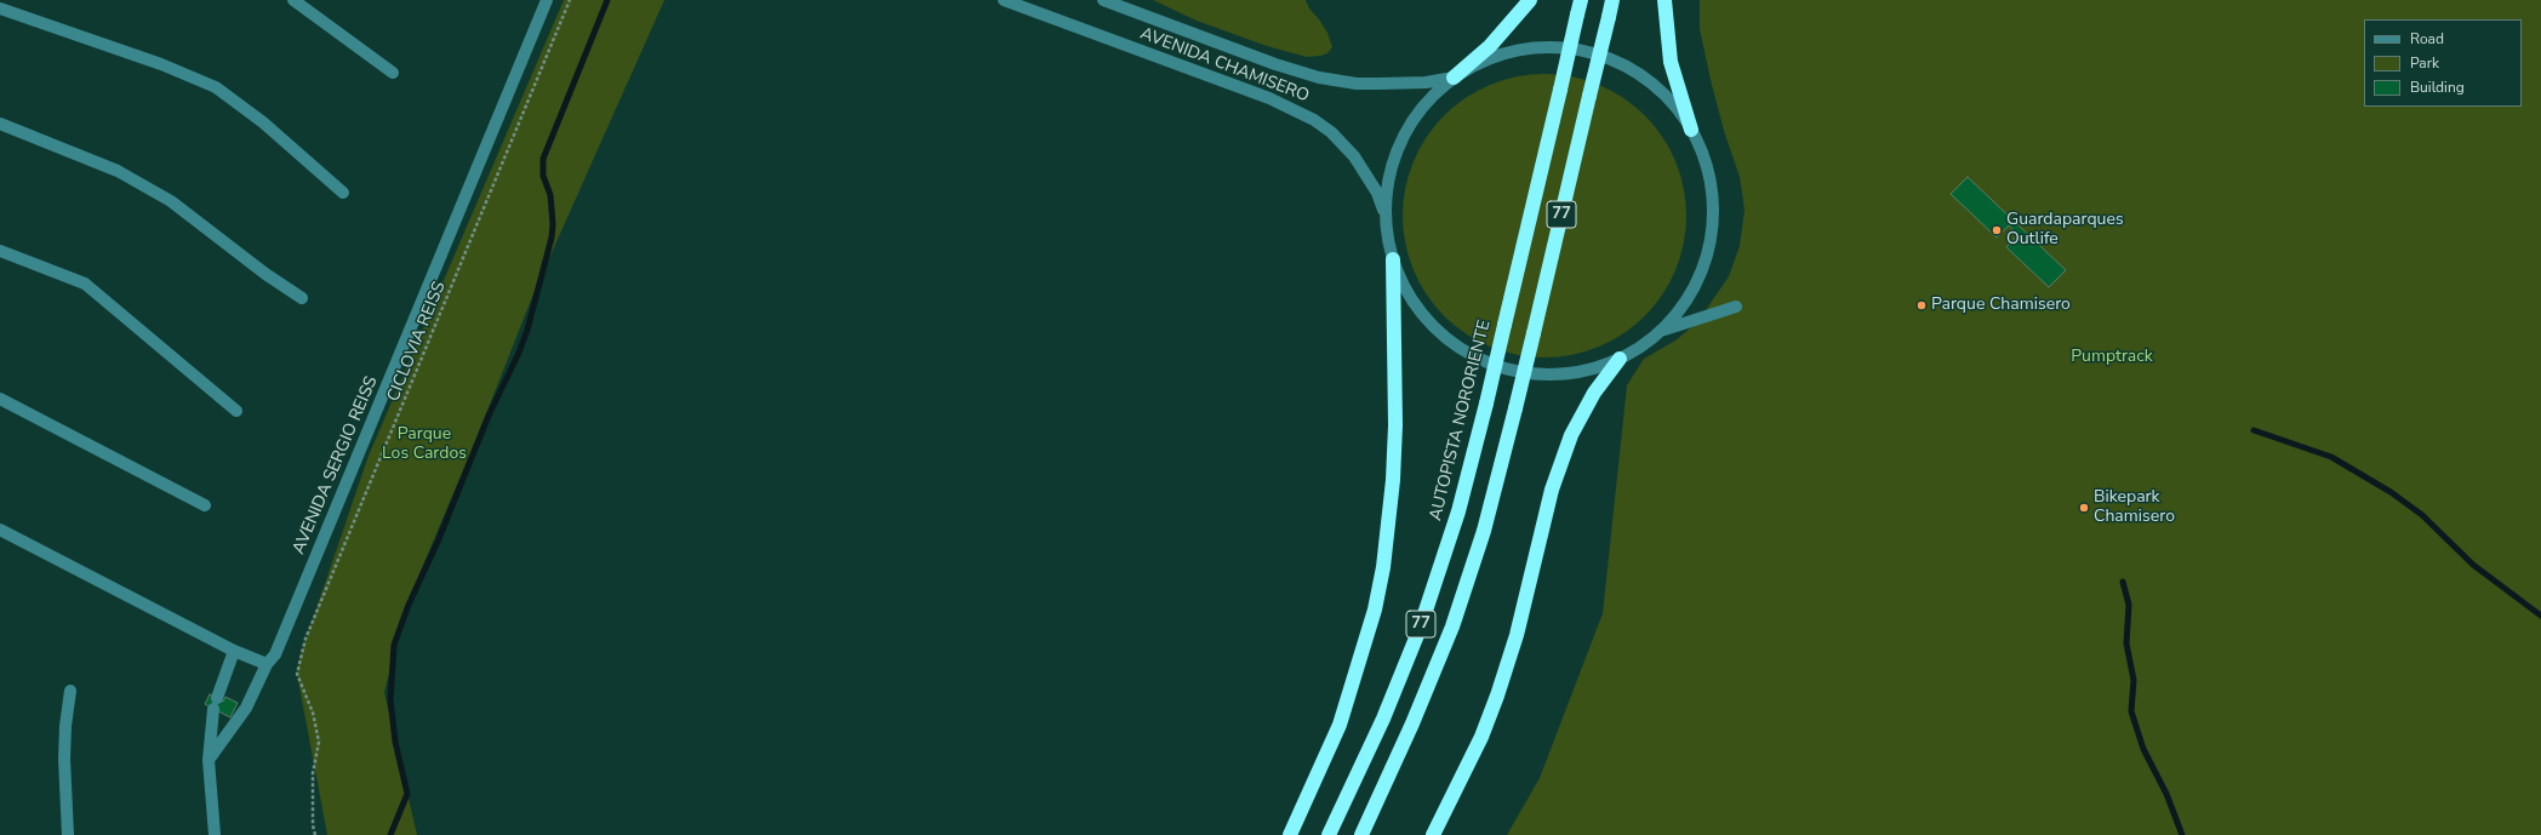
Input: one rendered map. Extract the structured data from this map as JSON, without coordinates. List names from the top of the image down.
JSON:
{
  "streets": {
    "highway": ["77", "AUTOPISTA NORORIENTE"],
    "street": ["AVENIDA CHAMISERO", "AVENIDA SERGIO REISS"],
    "path": ["CICLOVIA REISS"]
  },
  "parks": ["Pumptrack", "Parque Los Cardos"],
  "places": ["Guardaparques Outlife", "Parque Chamisero", "Bikepark Chamisero"],
  "legend": ["Road", "Park", "Building"]
}
